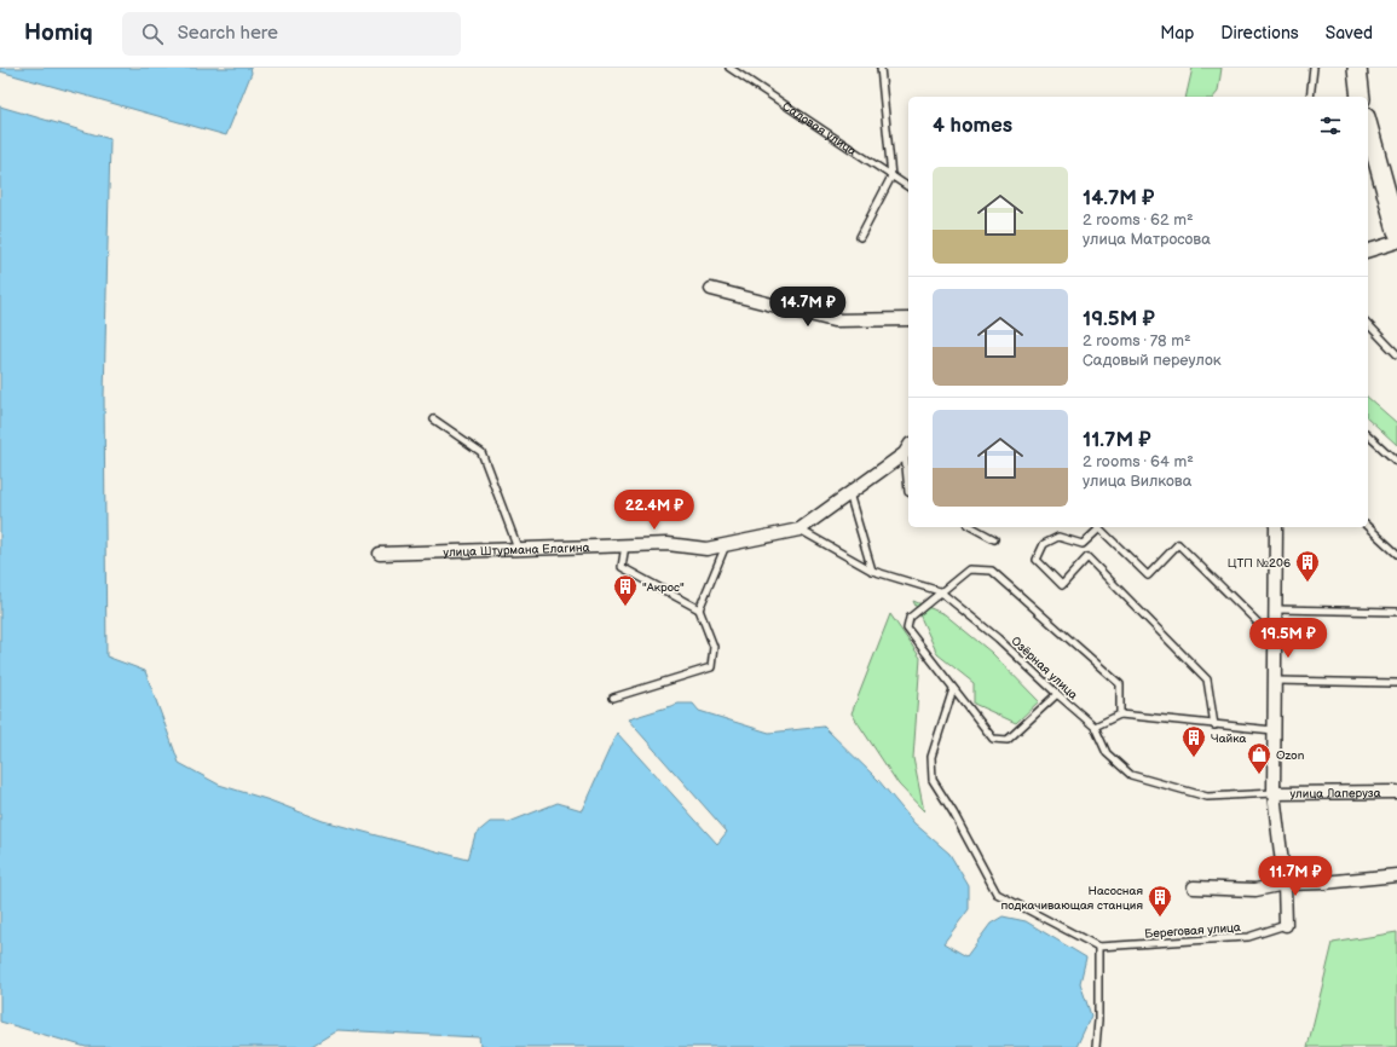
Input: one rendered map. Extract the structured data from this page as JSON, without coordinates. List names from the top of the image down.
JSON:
{
  "streets": {
    "street": ["улица Штурмана Елагина", "улица Лаперуза"],
    "lane": ["Садовая улица", "Озёрная улица", "Береговая улица"]
  },
  "crossings": [
    ["улица Штурмана Елагина", "Озёрная улица"],
    ["Озёрная улица", "улица Лаперуза"]
  ],
  "places": {
    "building": [
      "ЦТП №206",
      "\"Акрос\"",
      "Чайка",
      "Насосная подкачивающая станция"
    ],
    "shop": ["Ozon"]
  },
  "page": {
    "header": "Homiq",
    "search": "Search here",
    "nav": ["Map", "Directions", "Saved"],
    "heading": "4 homes",
    "list": [
      {
        "name": "14.7M ₽",
        "note": "2 rooms · 62 m² · улица Матросова"
      },
      {
        "name": "19.5M ₽",
        "note": "2 rooms · 78 m² · Садовый переулок"
      },
      {
        "name": "11.7M ₽",
        "note": "2 rooms · 64 m² · улица Вилкова"
      }
    ],
    "price": [
      "14.7M ₽",
      "22.4M ₽",
      "19.5M ₽",
      "11.7M ₽"
    ]
  }
}
